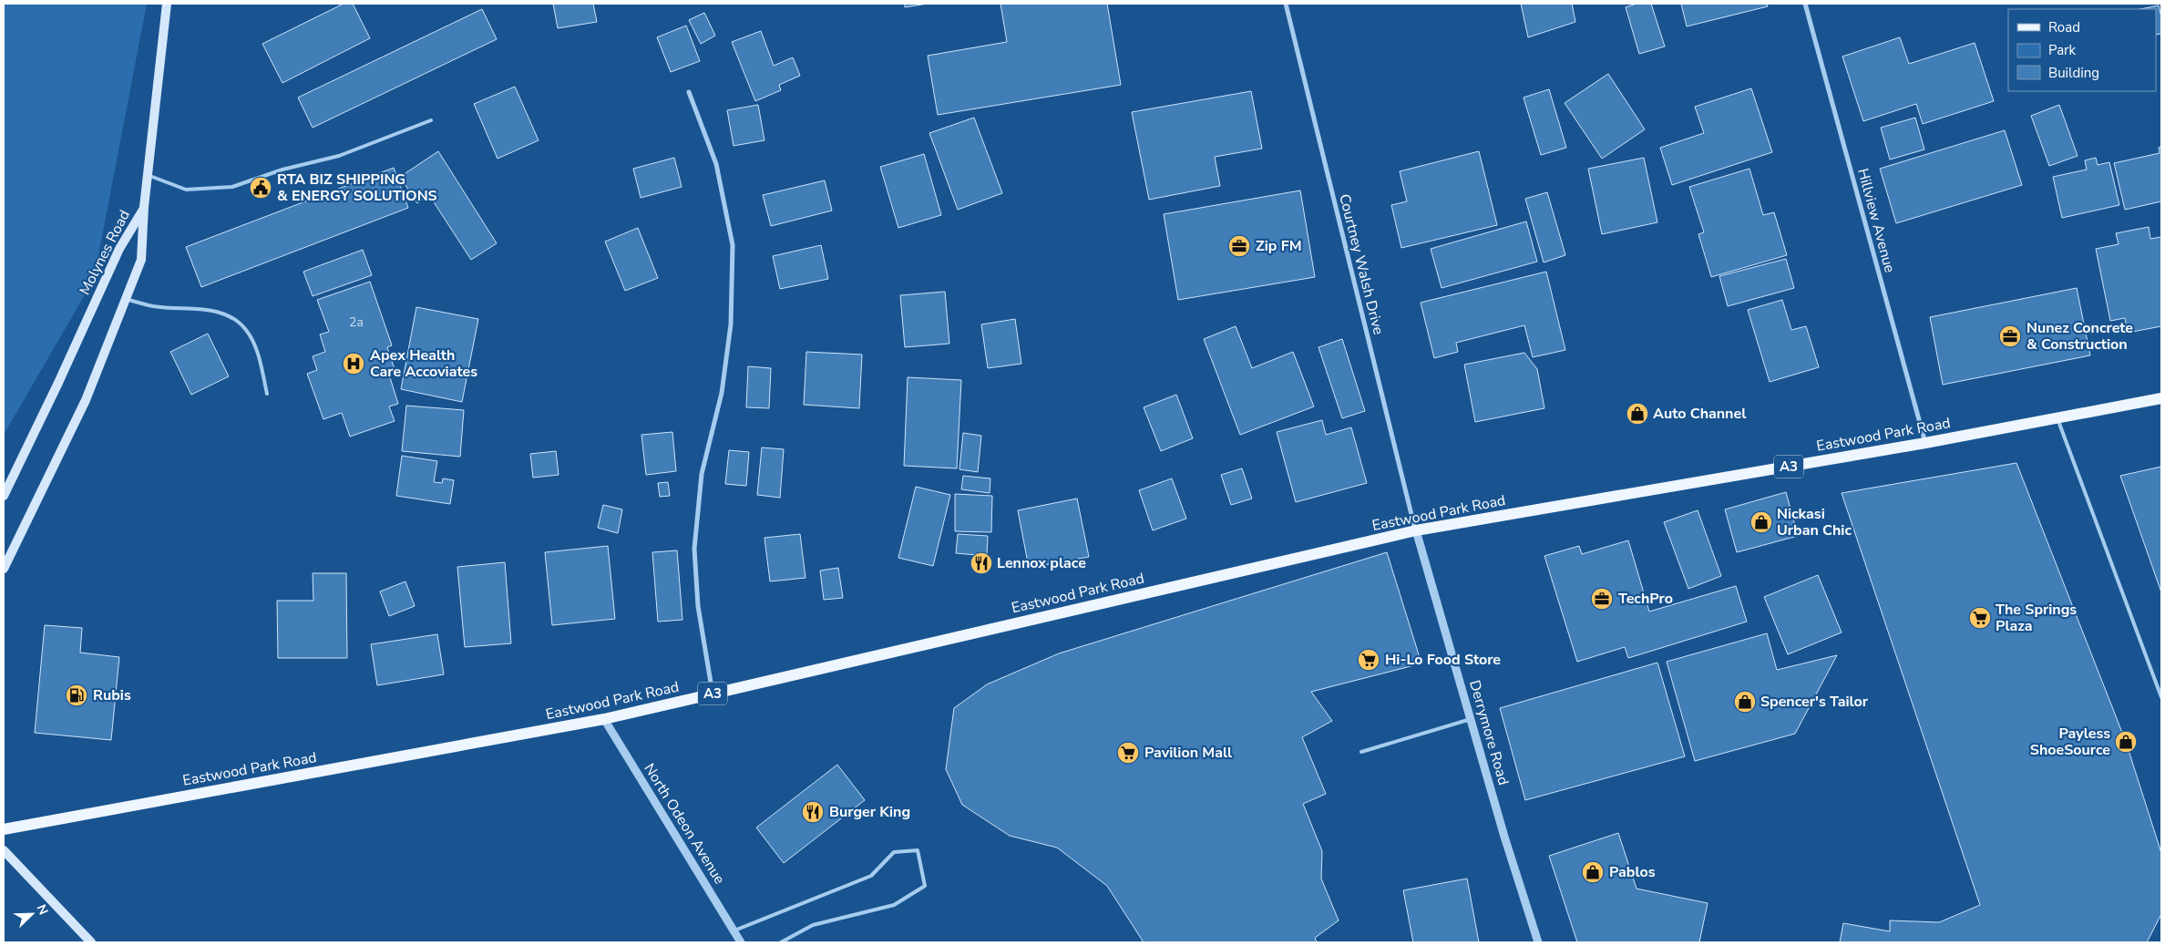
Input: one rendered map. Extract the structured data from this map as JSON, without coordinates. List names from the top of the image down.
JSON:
{
  "streets": {
    "main road": ["Molynes Road", "Eastwood Park Road", "A3"],
    "street": [
      "Hillview Avenue",
      "Courtney Walsh Drive",
      "Derrymore Road",
      "North Odeon Avenue"
    ]
  },
  "crossings": [
    ["Hillview Avenue", "Eastwood Park Road"],
    ["Courtney Walsh Drive", "Eastwood Park Road"],
    ["Courtney Walsh Drive", "Derrymore Road"],
    ["Eastwood Park Road", "Derrymore Road"],
    ["Eastwood Park Road", "North Odeon Avenue"]
  ],
  "places": {
    "public building": ["RTA BIZ SHIPPING & ENERGY SOLUTIONS"],
    "office": ["Zip FM", "Nunez Concrete & Construction", "TechPro"],
    "hospital": ["Apex Health Care Accoviates"],
    "shop": [
      "Auto Channel",
      "Nickasi Urban Chic",
      "Spencer's Tailor",
      "Payless ShoeSource",
      "Pablos"
    ],
    "restaurant": ["Lennox place", "Burger King"],
    "supermarket": ["The Springs Plaza", "Hi-Lo Food Store", "Pavilion Mall"],
    "fuel station": ["Rubis"]
  },
  "house_numbers": ["2a"],
  "legend": ["Road", "Park", "Building"],
  "north": "top right"
}
